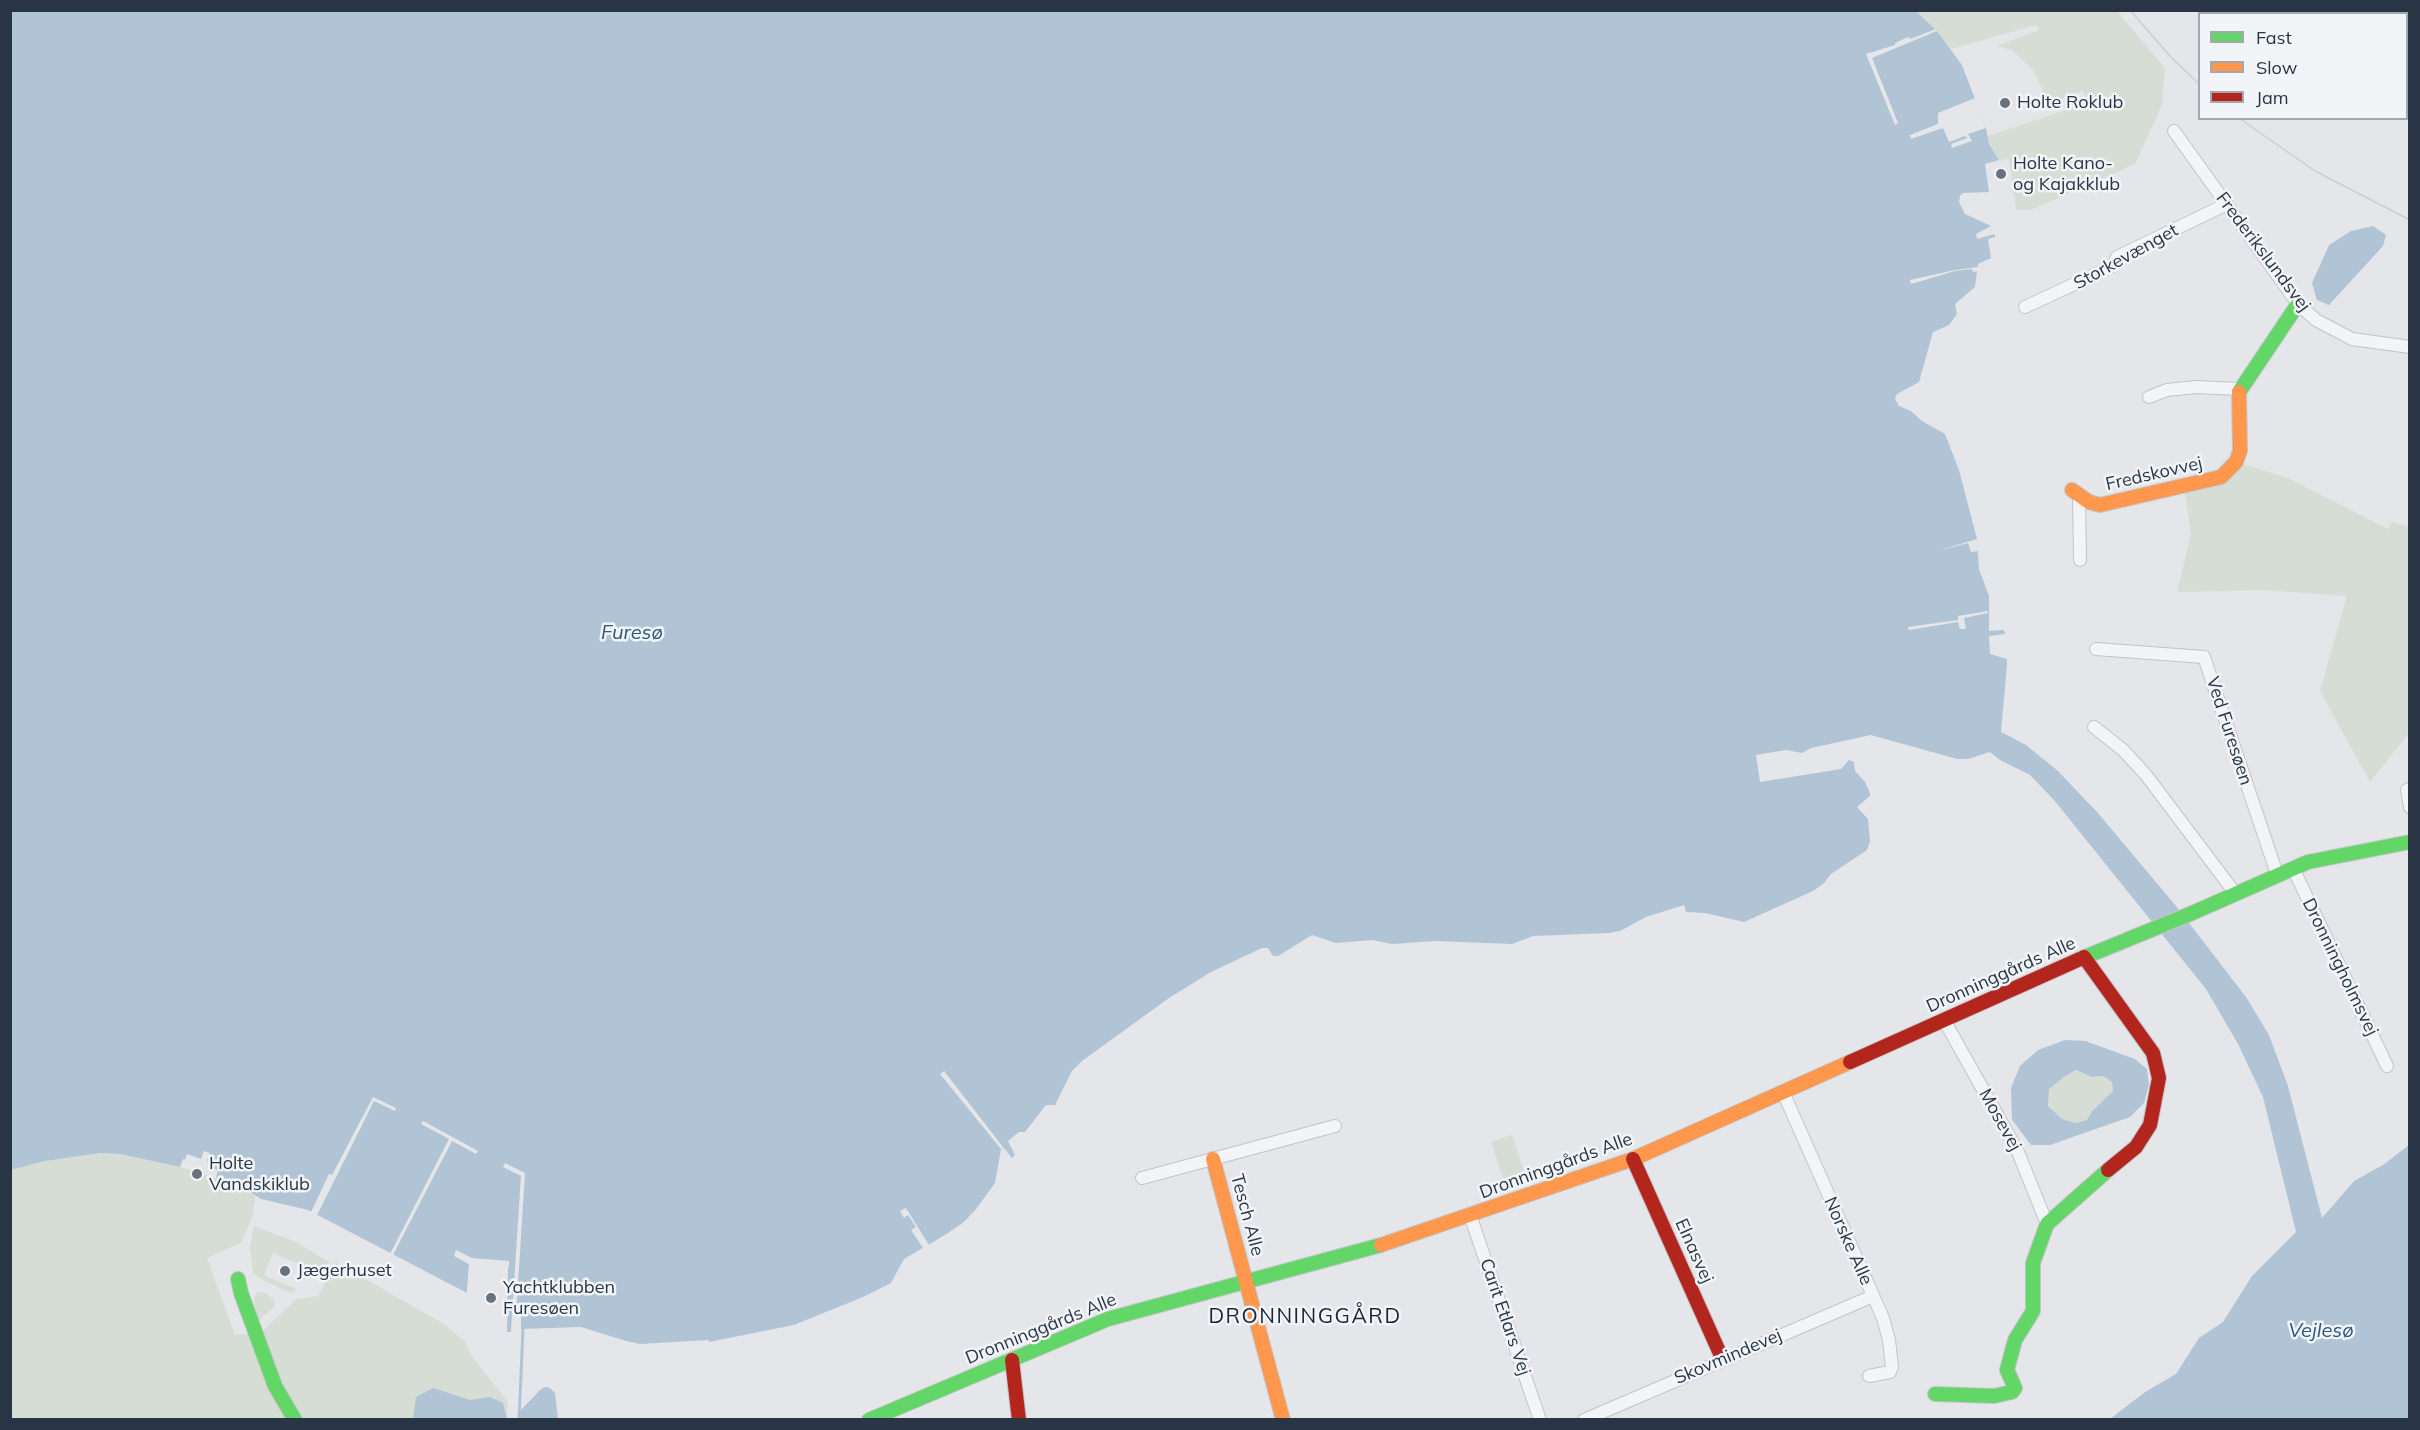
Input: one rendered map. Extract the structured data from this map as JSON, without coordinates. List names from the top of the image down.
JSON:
{
  "streets": {
    "street": [
      "Frederikslundsvej",
      "Storkevænget",
      "Fredskovvej",
      "Ved Furesøen",
      "Dronningholmsvej",
      "Dronninggårds Alle",
      "Mosevej",
      "Tesch Alle",
      "Norske Alle",
      "Elnasvej",
      "Carit Etlars Vej",
      "Skovmindevej"
    ]
  },
  "crossings": [
    ["Frederikslundsvej", "Storkevænget"],
    ["Ved Furesøen", "Dronninggårds Alle"],
    ["Dronningholmsvej", "Dronninggårds Alle"],
    ["Dronninggårds Alle", "Mosevej"],
    ["Dronninggårds Alle", "Tesch Alle"],
    ["Dronninggårds Alle", "Norske Alle"],
    ["Dronninggårds Alle", "Elnasvej"],
    ["Dronninggårds Alle", "Carit Etlars Vej"],
    ["Norske Alle", "Skovmindevej"],
    ["Elnasvej", "Skovmindevej"]
  ],
  "districts": ["DRONNINGGÅRD"],
  "water": ["Furesø", "Vejlesø"],
  "places": [
    "Holte Roklub",
    "Holte Kano- og Kajakklub",
    "Holte Vandskiklub",
    "Jægerhuset",
    "Yachtklubben Furesøen"
  ],
  "legend": ["Fast", "Slow", "Jam"]
}
